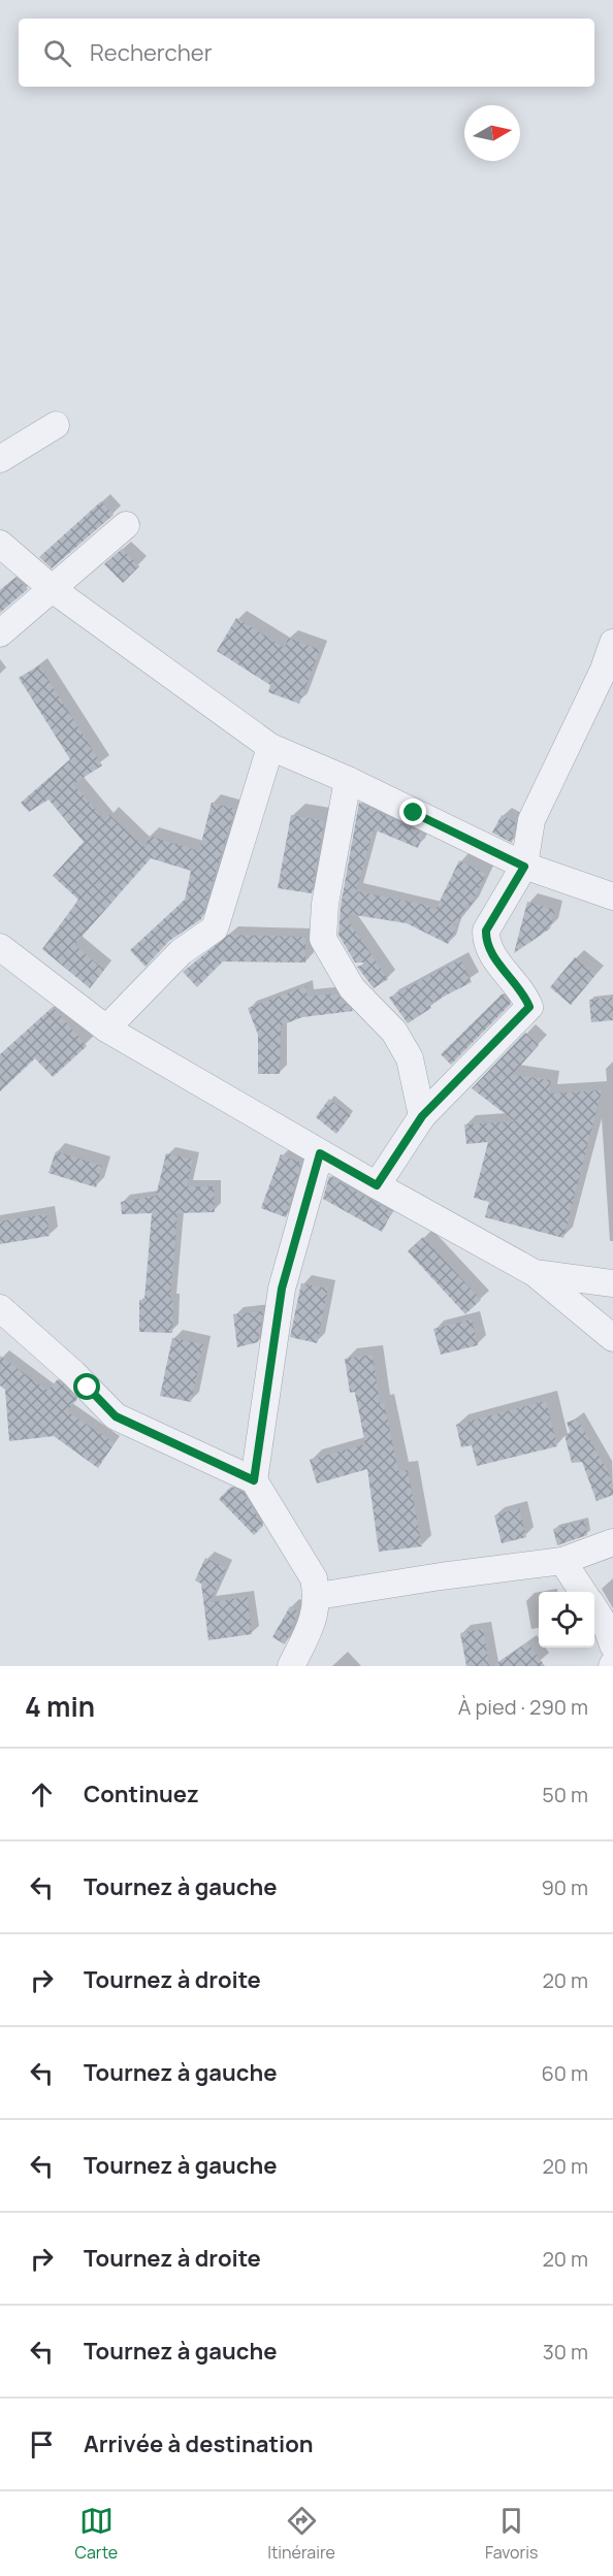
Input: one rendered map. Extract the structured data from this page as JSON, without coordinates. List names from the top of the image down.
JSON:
{
  "north": "right",
  "page": {
    "search": "Rechercher",
    "heading": ["4 min", "À pied · 290 m"],
    "list": [
      ["Continuez", "50 m"],
      ["Tournez à gauche", "90 m"],
      ["Tournez à droite", "20 m"],
      ["Tournez à gauche", "60 m"],
      ["Tournez à gauche", "20 m"],
      ["Tournez à droite", "20 m"],
      ["Tournez à gauche", "30 m"],
      "Arrivée à destination"
    ],
    "nav": ["Carte", "Itinéraire", "Favoris"]
  }
}
